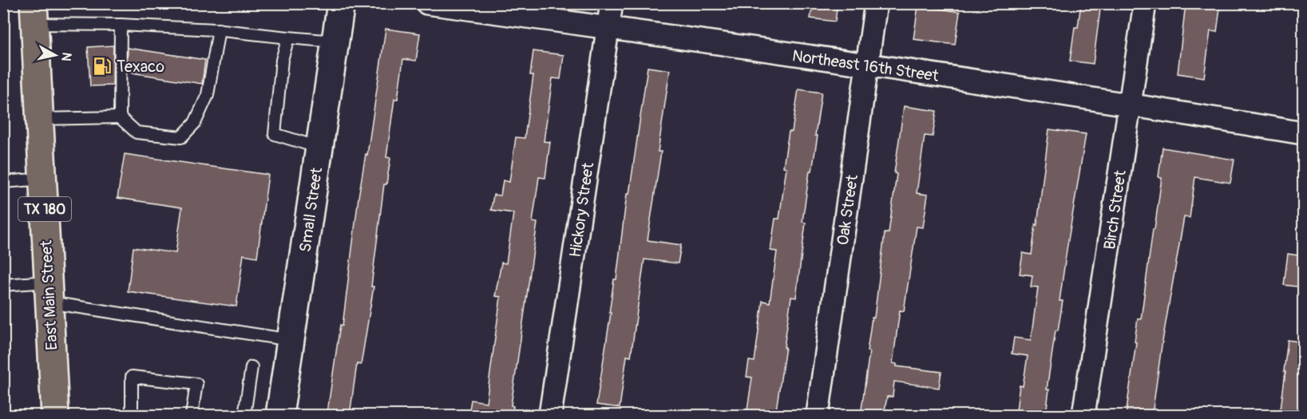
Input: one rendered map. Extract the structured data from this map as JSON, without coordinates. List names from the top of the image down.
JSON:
{
  "streets": {
    "main road": ["TX 180", "East Main Street"],
    "street": [
      "Northeast 16th Street",
      "Small Street",
      "Hickory Street",
      "Oak Street",
      "Birch Street"
    ]
  },
  "crossings": [
    ["Northeast 16th Street", "Hickory Street"],
    ["Northeast 16th Street", "Oak Street"],
    ["Northeast 16th Street", "Birch Street"]
  ],
  "places": {
    "fuel station": ["Texaco"]
  },
  "north": "right"
}
